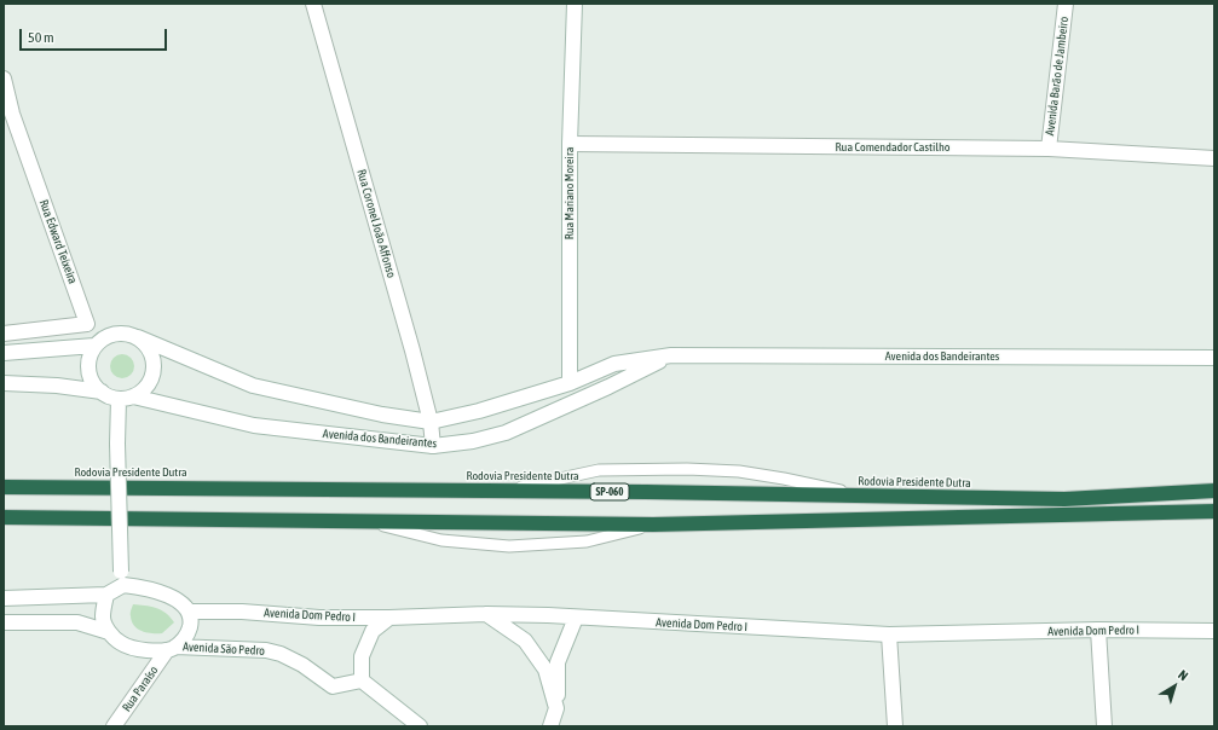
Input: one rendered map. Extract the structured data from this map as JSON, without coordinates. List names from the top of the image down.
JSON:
{
  "streets": {
    "highway": ["Rodovia Presidente Dutra", "SP-060"],
    "main road": [
      "Avenida Barão de Jambeiro",
      "Rua Comendador Castilho",
      "Rua Mariano Moreira",
      "Rua Coronel João Affonso",
      "Rua Edward Teixeira",
      "Avenida dos Bandeirantes",
      "Avenida Dom Pedro I",
      "Avenida São Pedro",
      "Rua Paraíso"
    ]
  },
  "crossings": [
    ["Avenida Barão de Jambeiro", "Rua Comendador Castilho"],
    ["Rua Comendador Castilho", "Rua Mariano Moreira"],
    ["Rua Mariano Moreira", "Avenida dos Bandeirantes"],
    ["Rua Coronel João Affonso", "Avenida dos Bandeirantes"],
    ["Avenida Dom Pedro I", "Avenida São Pedro"],
    ["Avenida Dom Pedro I", "Rua Paraíso"],
    ["Avenida São Pedro", "Rua Paraíso"]
  ],
  "scale_bar": "50 m",
  "north": "top right"
}
